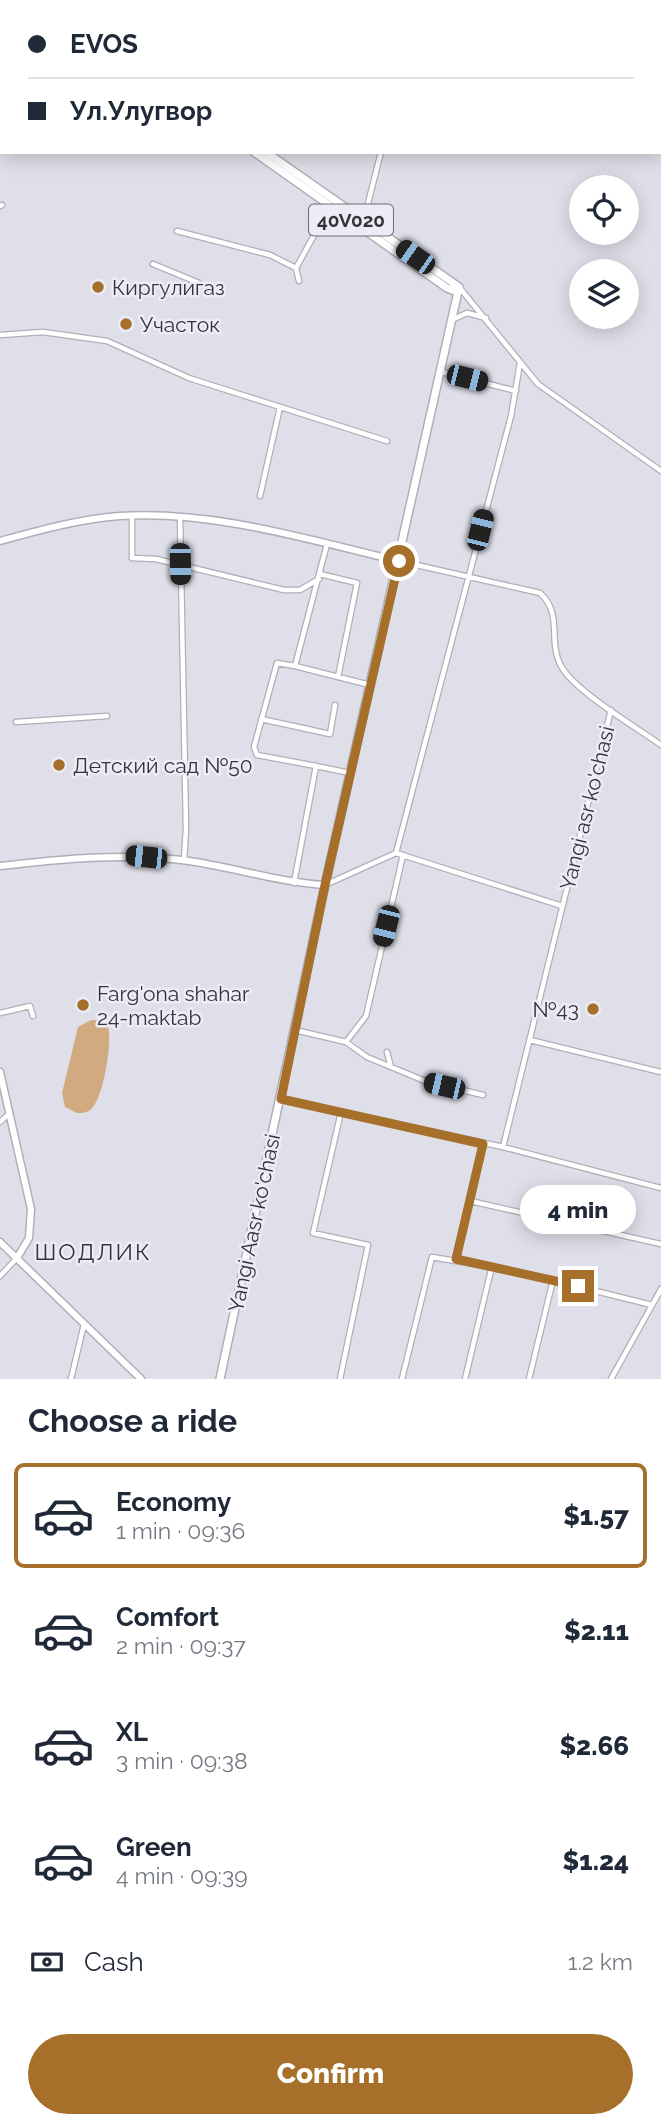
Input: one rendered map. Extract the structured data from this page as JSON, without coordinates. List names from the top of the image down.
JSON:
{
  "streets": {
    "main road": ["40V020", "Yangi Aasr ko'chasi"],
    "street": ["Yangi asr ko'chasi"]
  },
  "crossings": [
    ["40V020", "Yangi Aasr ko'chasi"],
    ["Yangi asr ko'chasi", "Yangi Aasr ko'chasi"]
  ],
  "districts": ["ШОДЛИК"],
  "places": [
    "Киргулигаз",
    "Участок",
    "Детский сад №50",
    "Farg'ona shahar 24-maktab",
    "№43"
  ],
  "page": {
    "banner": ["EVOS", "Ул.Улугвор"],
    "bubble": "4 min",
    "heading": "Choose a ride",
    "list": [
      {
        "name": "Economy",
        "note": "1 min · 09:36",
        "value": "$1.57"
      },
      {
        "name": "Comfort",
        "note": "2 min · 09:37",
        "value": "$2.11"
      },
      {
        "name": "XL",
        "note": "3 min · 09:38",
        "value": "$2.66"
      },
      {
        "name": "Green",
        "note": "4 min · 09:39",
        "value": "$1.24"
      }
    ],
    "pay": ["Cash", "1.2 km"],
    "buttons": "Confirm"
  }
}
